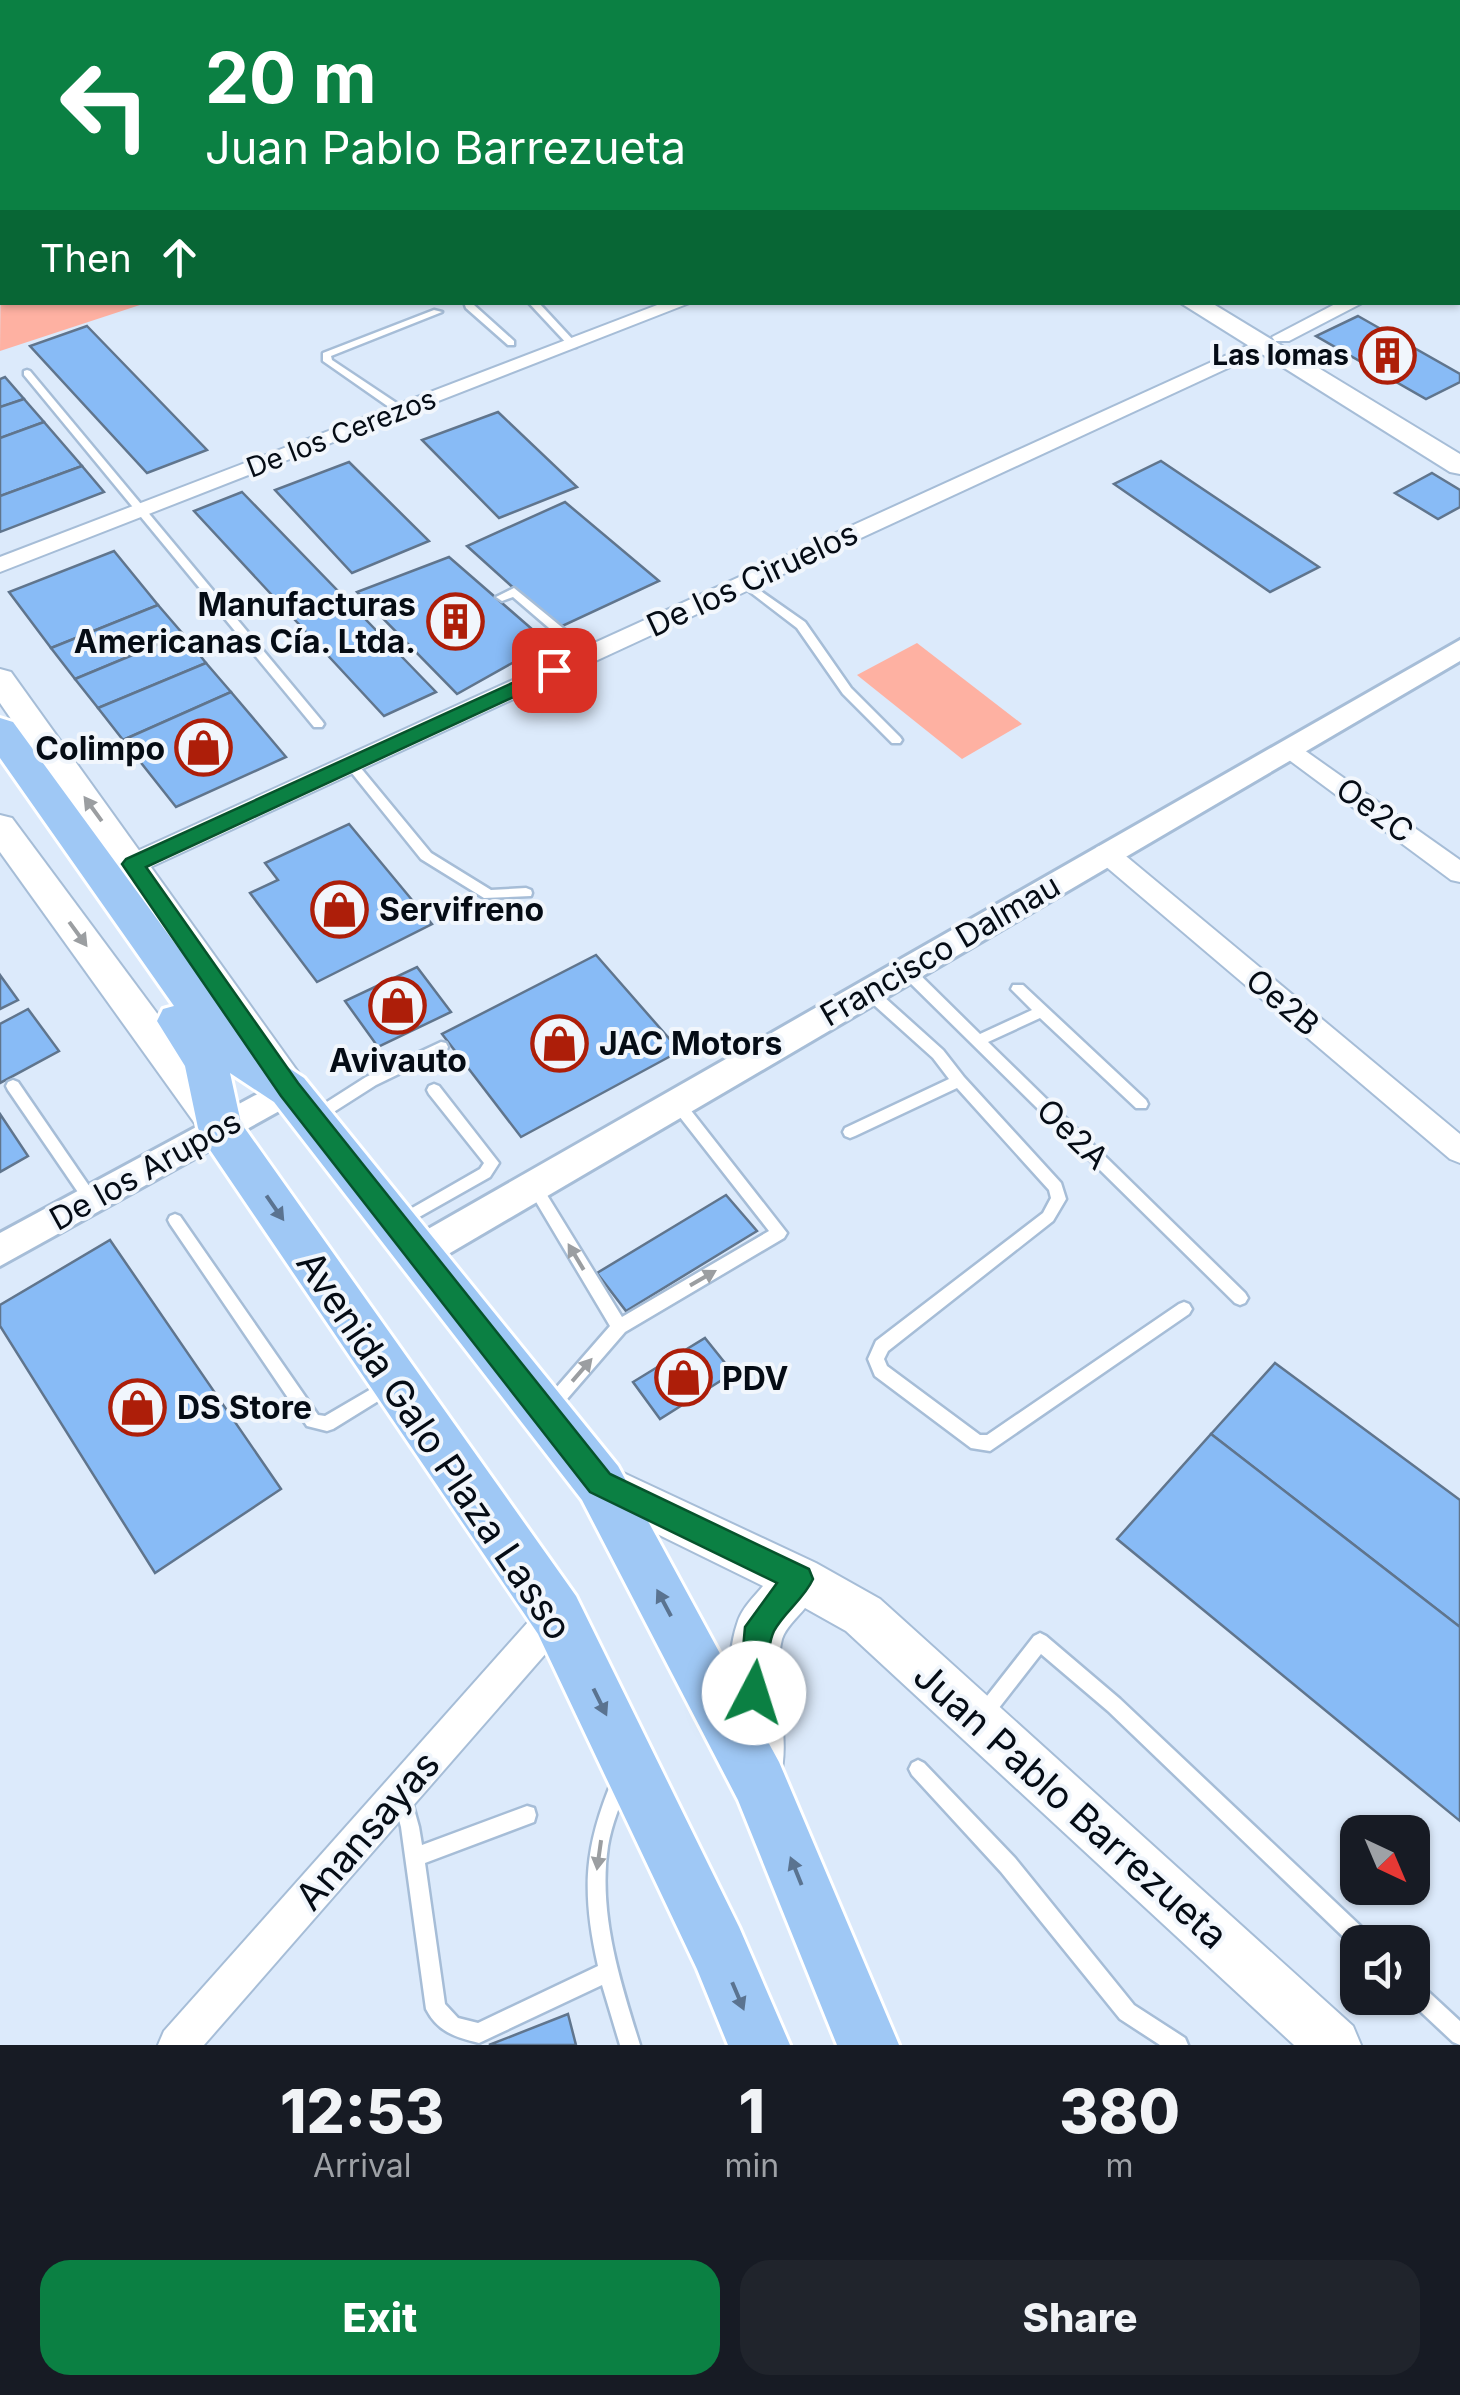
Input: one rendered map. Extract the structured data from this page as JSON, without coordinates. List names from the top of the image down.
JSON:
{
  "streets": {
    "main road": ["Avenida Galo Plaza Lasso", "Juan Pablo Barrezueta"],
    "street": [
      "De los Cerezos",
      "De los Ciruelos",
      "Oe2C",
      "Francisco Dalmau",
      "Oe2B",
      "De los Arupos",
      "Anansayas"
    ],
    "lane": ["Oe2A"]
  },
  "crossings": [
    ["Oe2C", "Francisco Dalmau"],
    ["Francisco Dalmau", "Oe2B"],
    ["Francisco Dalmau", "Oe2A"],
    ["De los Arupos", "Avenida Galo Plaza Lasso"],
    ["Avenida Galo Plaza Lasso", "Anansayas"]
  ],
  "places": {
    "building": ["Las lomas", "Manufacturas Americanas Cía. Ltda."],
    "shop": [
      "Colimpo",
      "Servifreno",
      "Avivauto",
      "JAC Motors",
      "PDV",
      "DS Store"
    ]
  },
  "north": "bottom right",
  "page": {
    "turn": ["20 m", "Juan Pablo Barrezueta"],
    "then": "Then",
    "eta": [
      "12:53",
      "Arrival",
      "1",
      "min",
      "380",
      "m"
    ],
    "buttons": ["Exit", "Share"]
  }
}
